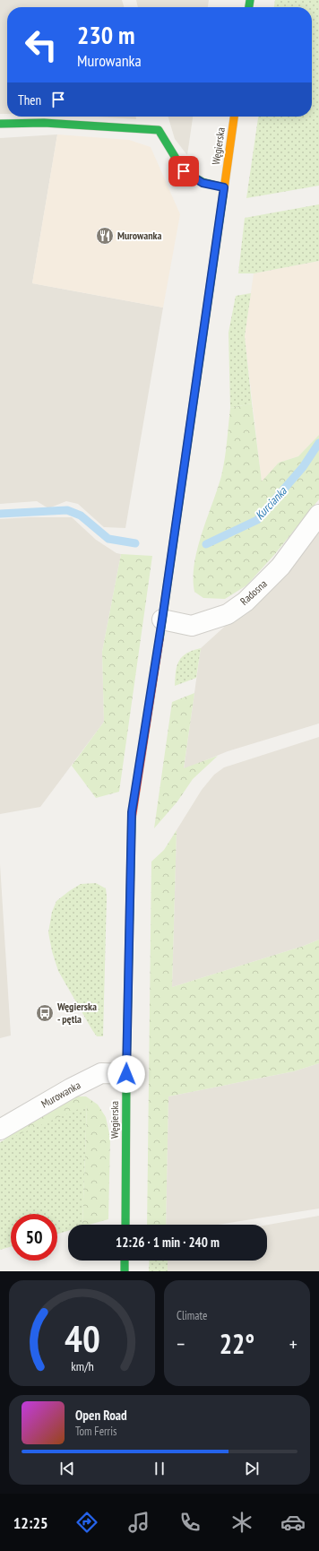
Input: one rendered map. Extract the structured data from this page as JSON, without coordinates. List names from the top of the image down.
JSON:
{
  "streets": {
    "main road": ["Węgierska"],
    "street": ["Radosna", "Murowanka"]
  },
  "crossings": [
    ["Węgierska", "Radosna"],
    ["Węgierska", "Murowanka"]
  ],
  "water": ["Kurcianka"],
  "places": {
    "restaurant": ["Murowanka"],
    "bus stop": ["Węgierska - pętla"]
  },
  "page": {
    "turn": ["230 m", "Murowanka"],
    "then": "Then",
    "limit": "50",
    "trip": "12:26 · 1 min · 240 m",
    "tile": "Climate",
    "heat": ["−", "22°", "+"],
    "song": ["Open Road", "Tom Ferris"],
    "tabs": "12:25",
    "gauge": ["40", "km/h"]
  }
}
